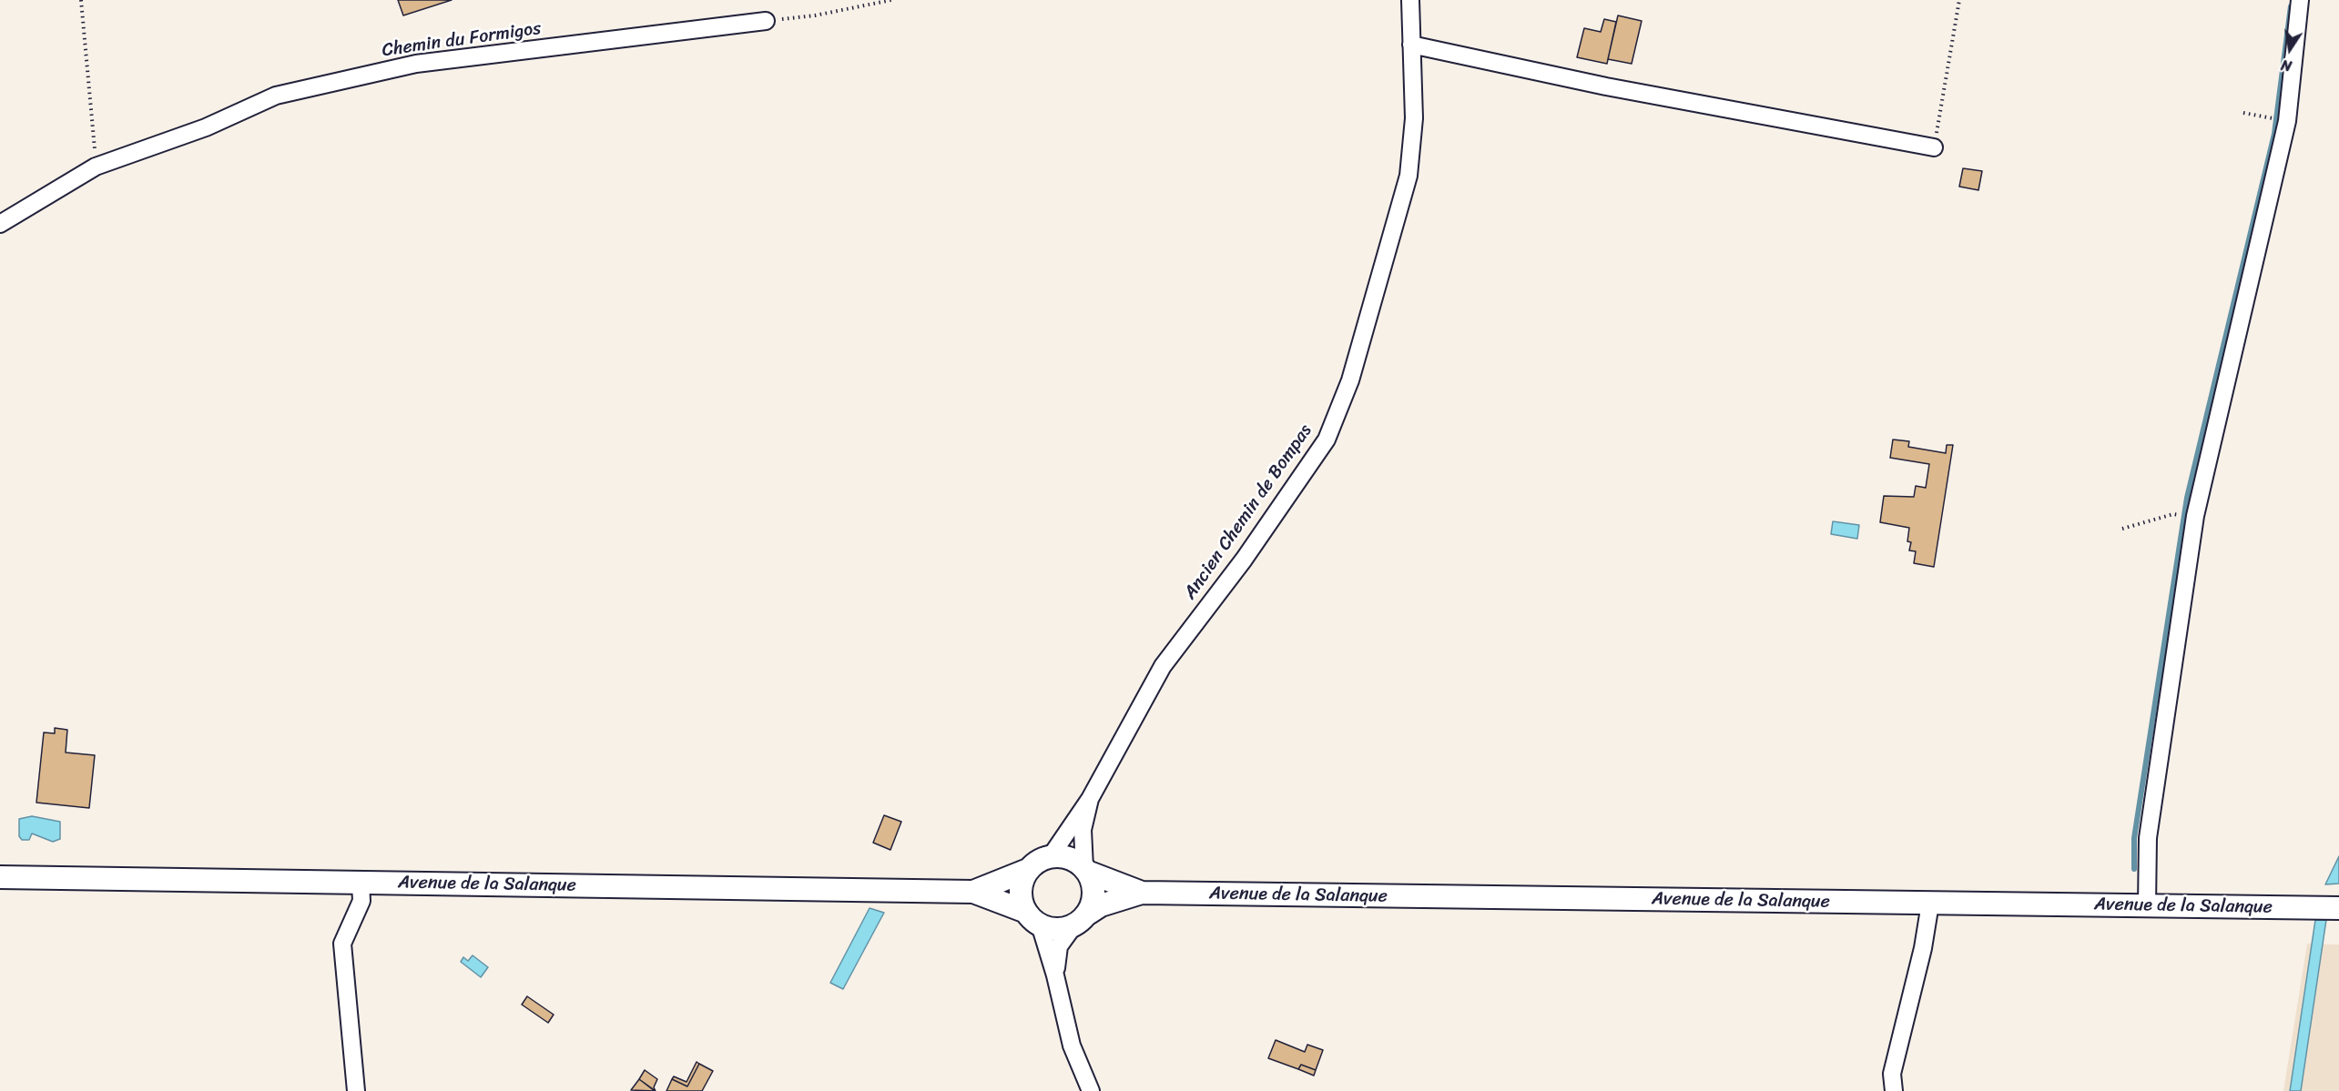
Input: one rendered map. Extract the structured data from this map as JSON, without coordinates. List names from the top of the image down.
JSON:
{
  "streets": {
    "main road": ["Avenue de la Salanque"],
    "street": ["Chemin du Formigos", "Ancien Chemin de Bompas"]
  },
  "crossings": [
    ["Ancien Chemin de Bompas", "Avenue de la Salanque"]
  ],
  "north": "bottom"
}
